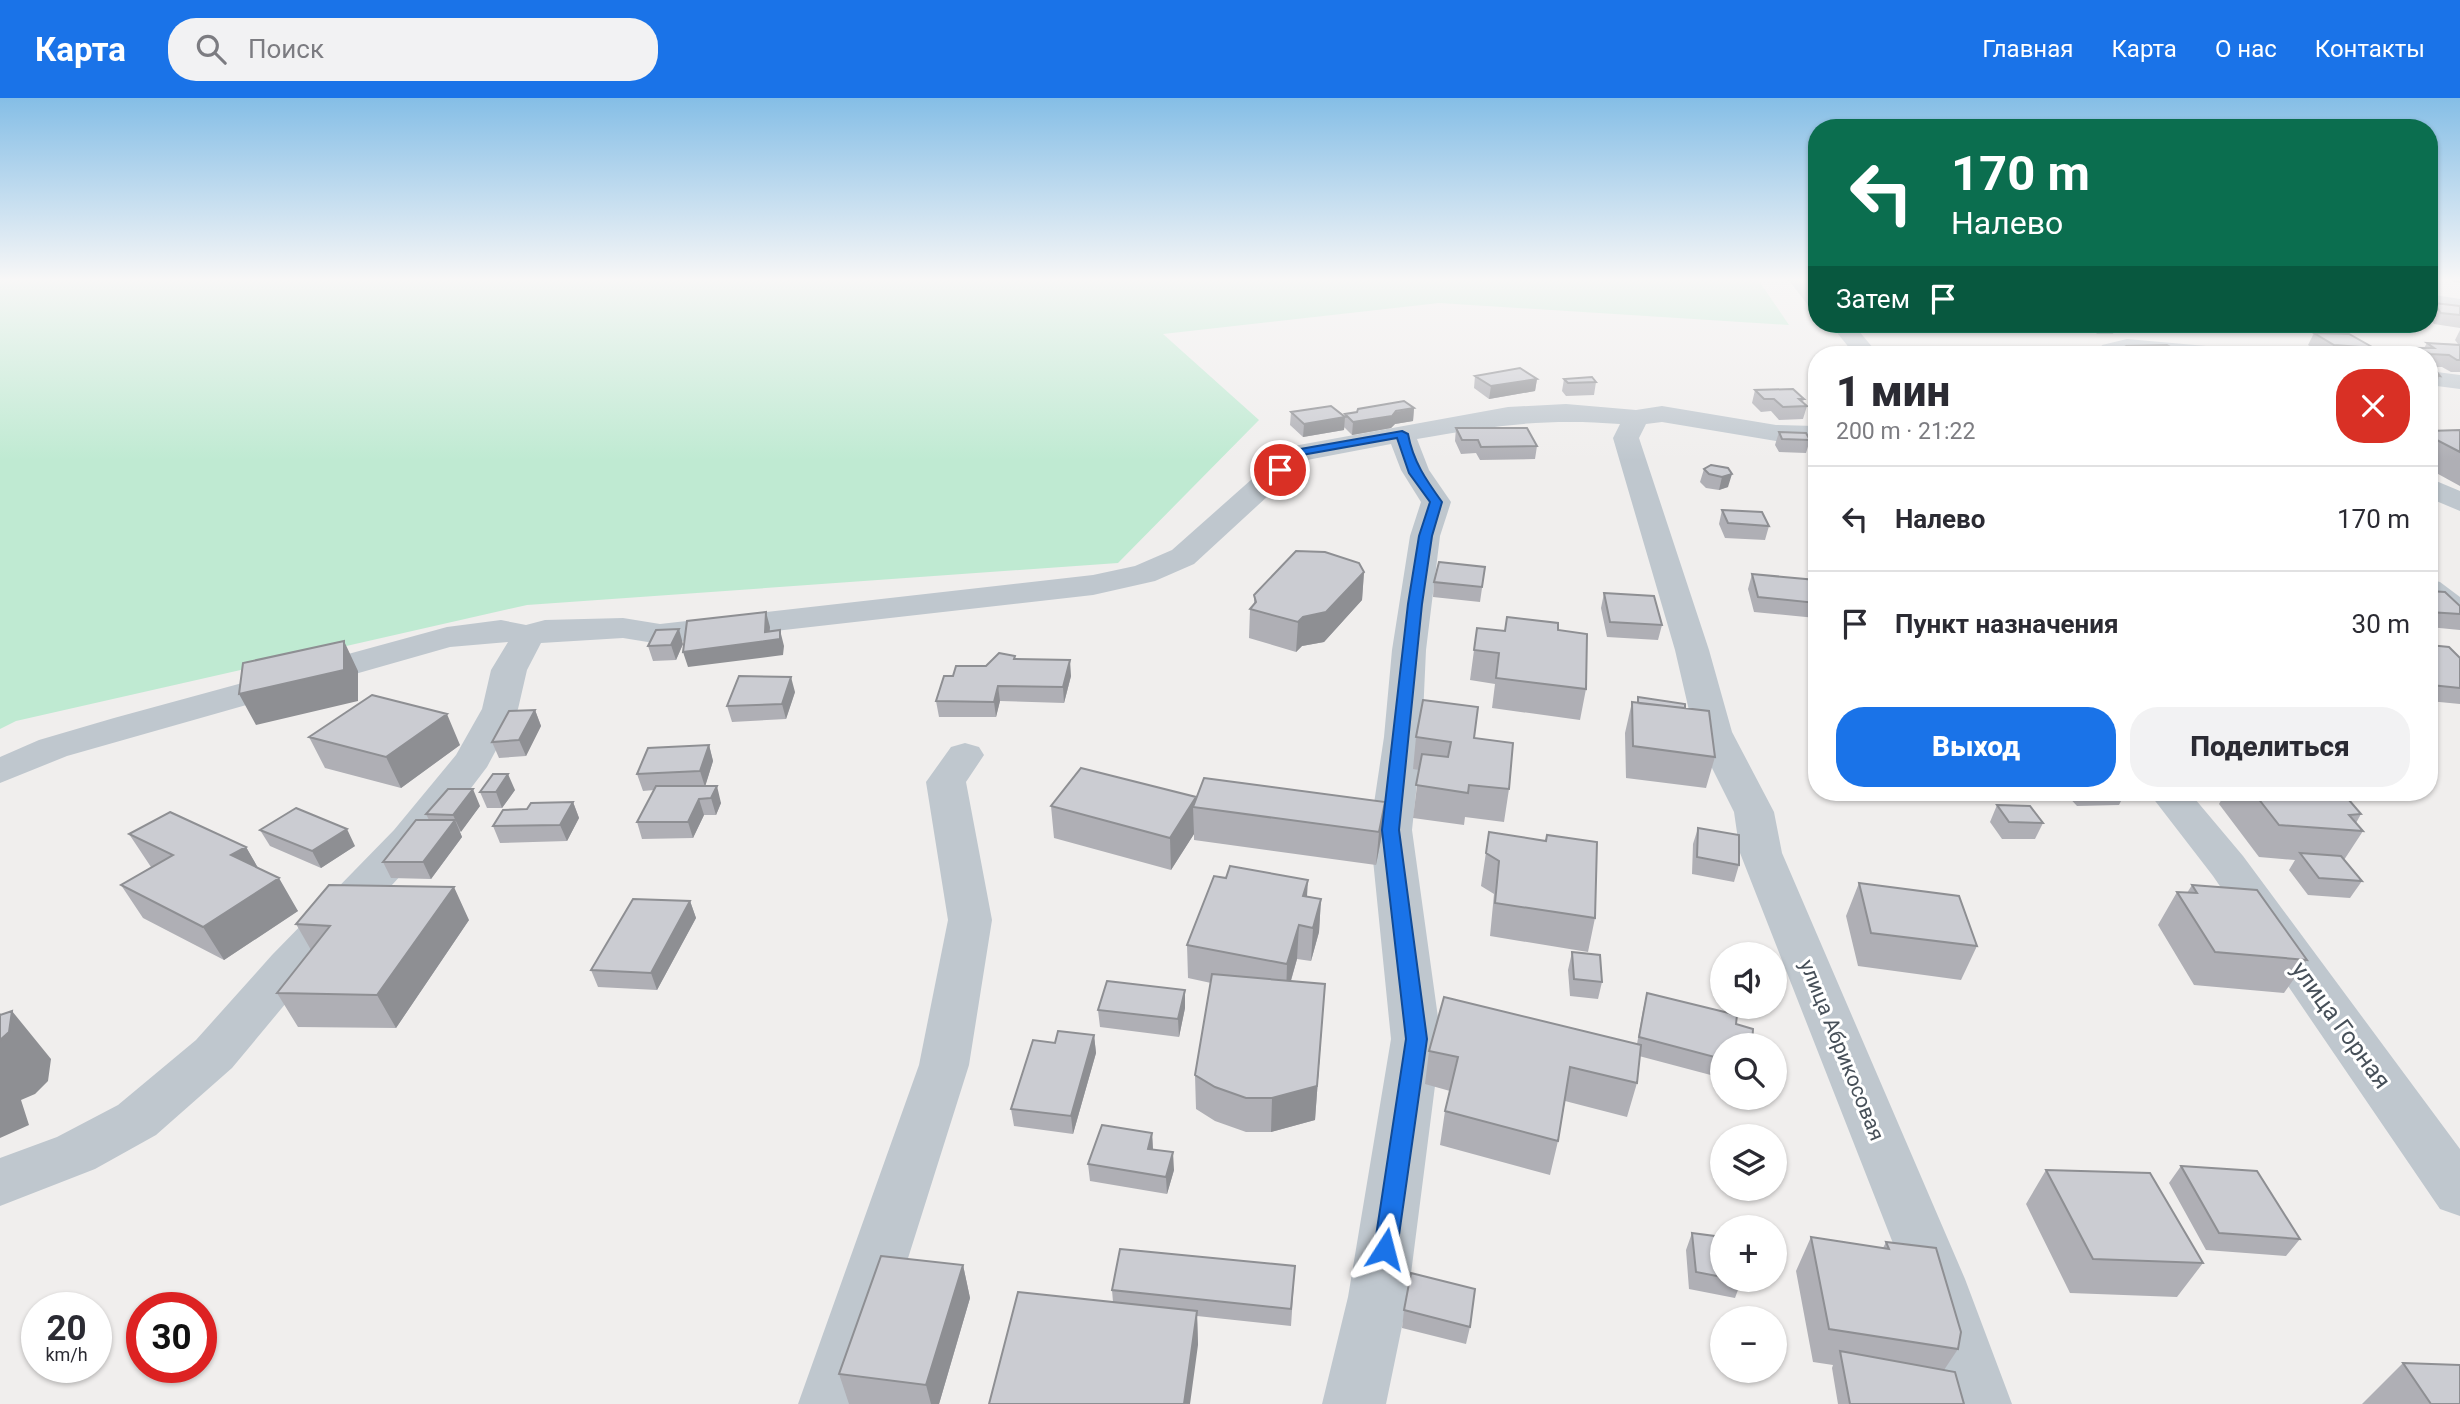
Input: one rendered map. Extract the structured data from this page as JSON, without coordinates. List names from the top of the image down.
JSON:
{
  "streets": {
    "street": ["улица Горная", "улица Абрикосовая"]
  },
  "page": {
    "header": "Карта",
    "search": "Поиск",
    "nav": [
      "Главная",
      "Карта",
      "О нас",
      "Контакты"
    ],
    "turn": ["170 m", "Налево"],
    "then": "Затем",
    "heading": ["1 мин", "200 m · 21:22"],
    "list": [
      {
        "name": "Налево",
        "value": "170 m"
      },
      {
        "name": "Пункт назначения",
        "value": "30 m"
      }
    ],
    "buttons": ["Выход", "Поделиться"],
    "map_buttons": ["+", "−"],
    "speed": "20 km/h",
    "limit": "30"
  }
}
